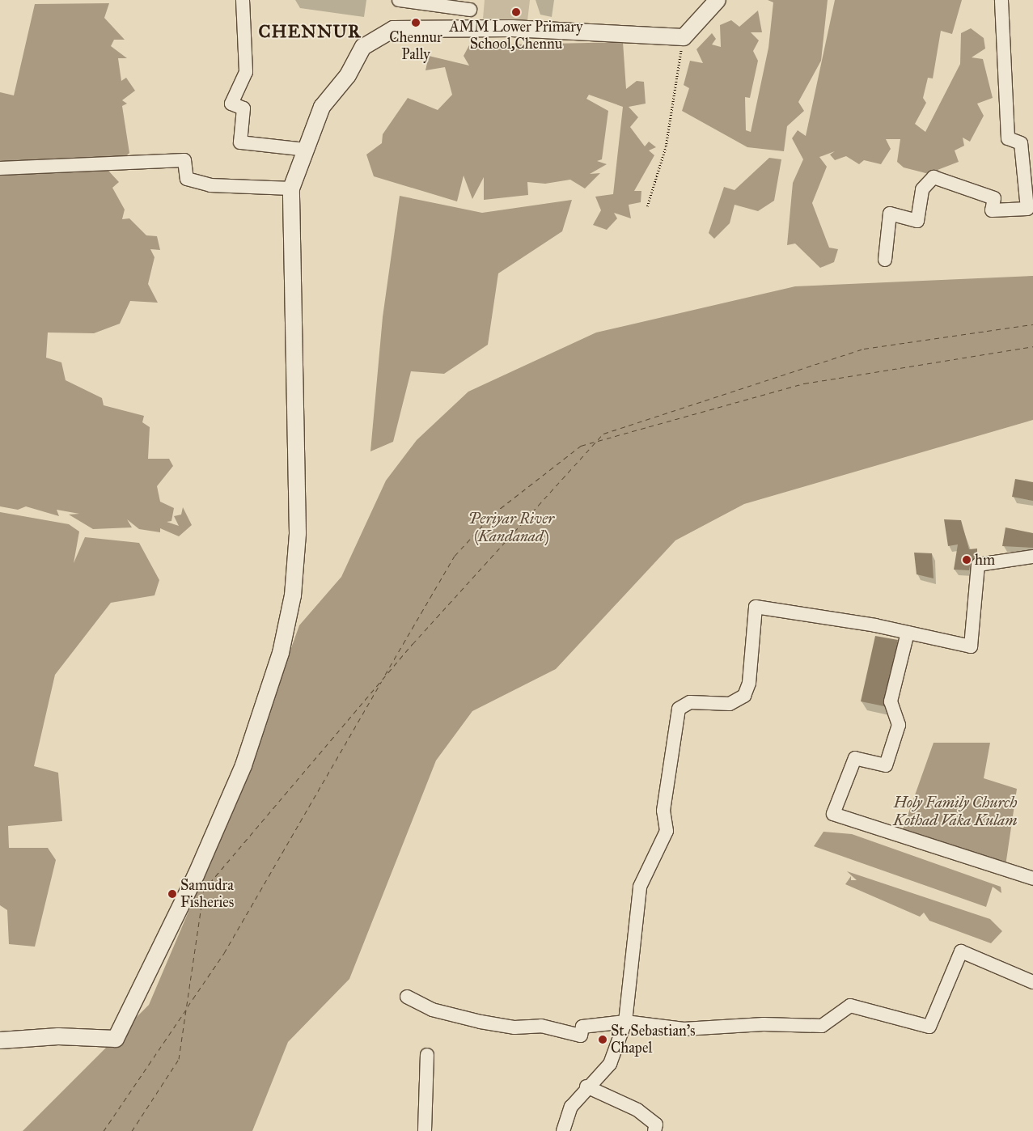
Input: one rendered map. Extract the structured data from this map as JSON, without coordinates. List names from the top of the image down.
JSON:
{
  "districts": ["CHENNUR"],
  "water": ["Periyar River (Kandanad)", "Holy Family Church Kothad Vaka Kulam"],
  "places": [
    "AMM Lower Primary School,Chennu",
    "Chennur Pally",
    "hm",
    "Samudra Fisheries",
    "St. Sebastian's Chapel"
  ]
}
